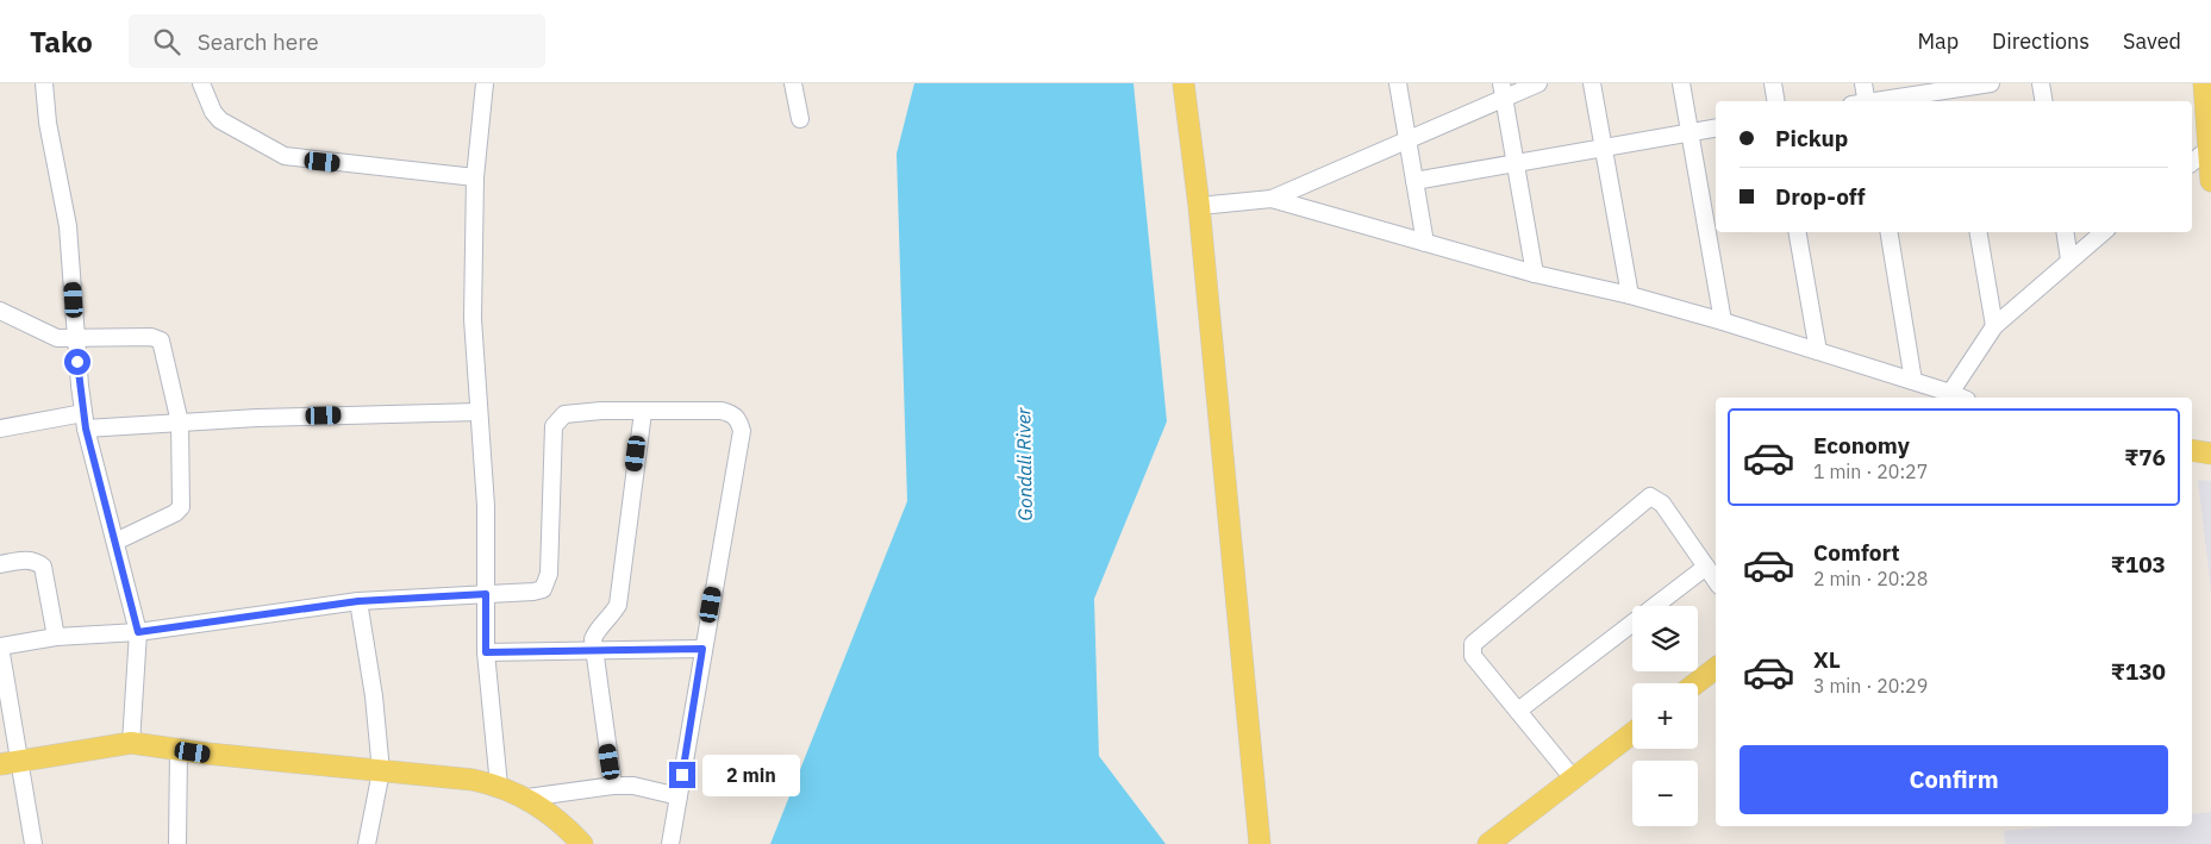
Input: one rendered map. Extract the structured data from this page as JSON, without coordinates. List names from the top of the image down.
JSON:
{
  "water": ["Gondali River"],
  "page": {
    "header": "Tako",
    "search": "Search here",
    "nav": ["Map", "Directions", "Saved"],
    "banner": ["Pickup", "Drop-off"],
    "list": [
      {
        "name": "Economy",
        "note": "1 min · 20:27",
        "value": "₹76"
      },
      {
        "name": "Comfort",
        "note": "2 min · 20:28",
        "value": "₹103"
      },
      {
        "name": "XL",
        "note": "3 min · 20:29",
        "value": "₹130"
      }
    ],
    "map_buttons": ["+", "−"],
    "buttons": "Confirm",
    "bubble": "2 min"
  }
}
